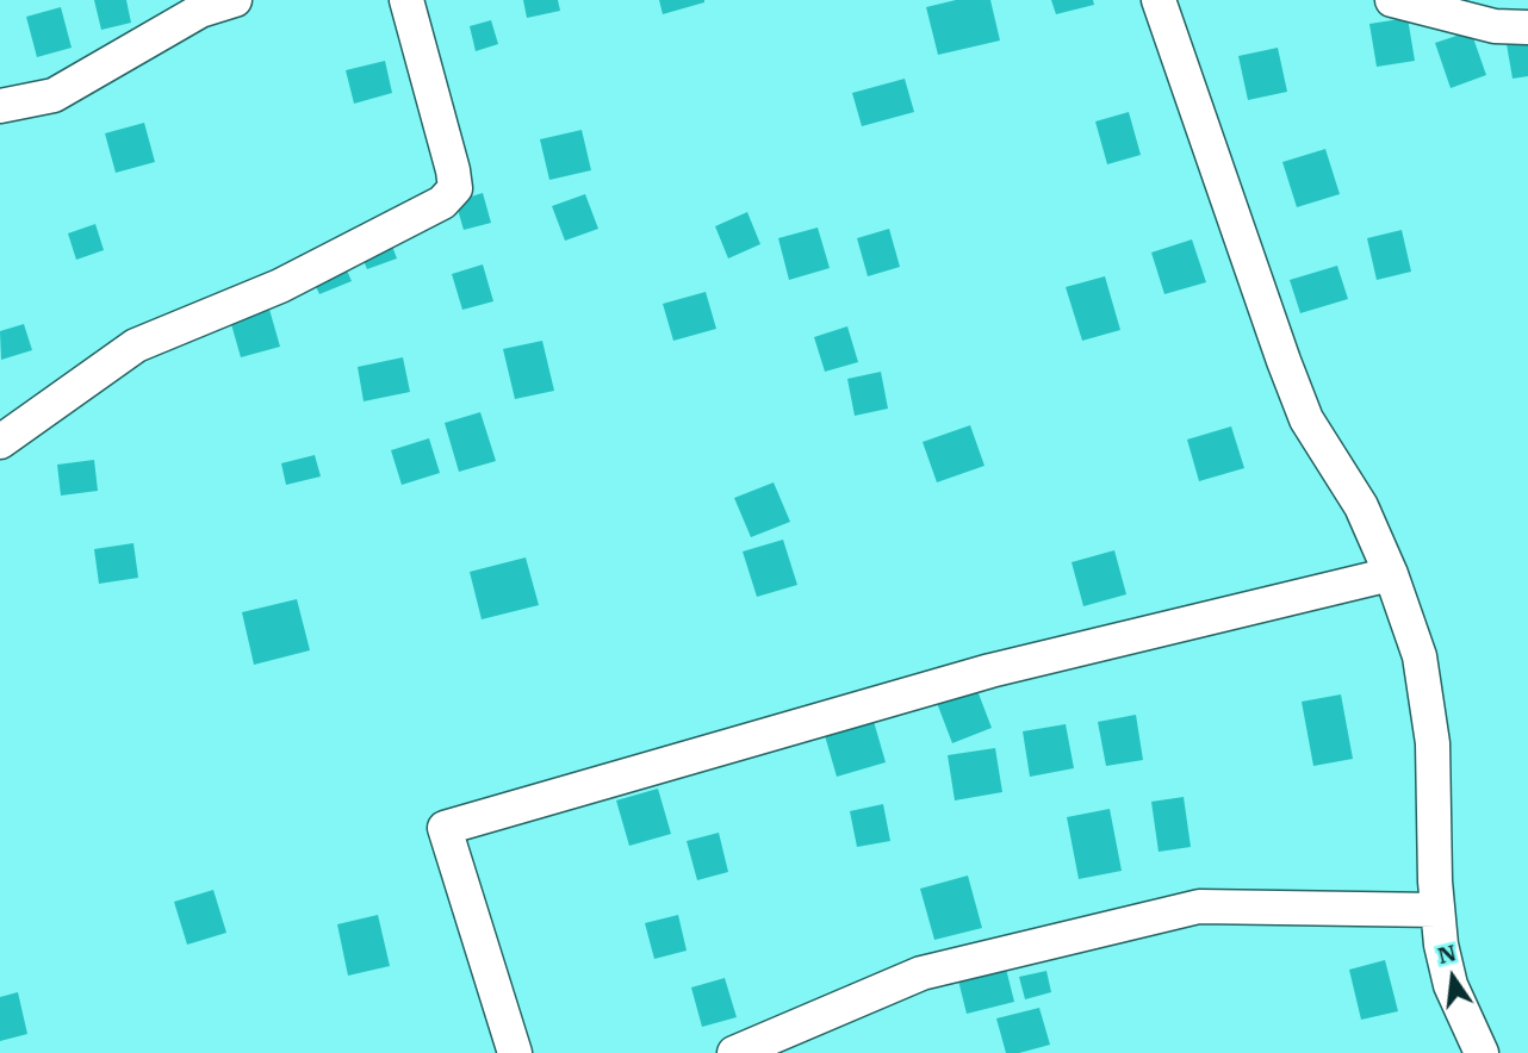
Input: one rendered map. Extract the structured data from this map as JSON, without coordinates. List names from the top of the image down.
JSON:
{
  "north": "top"
}
